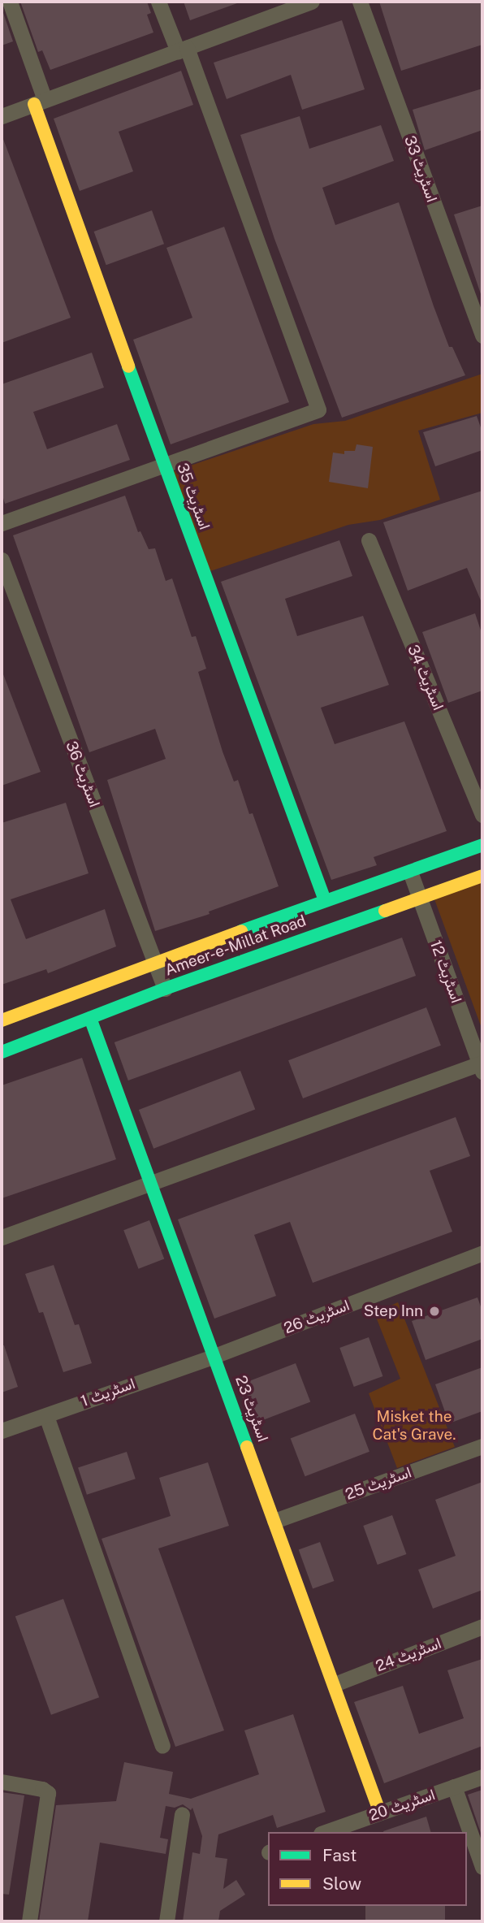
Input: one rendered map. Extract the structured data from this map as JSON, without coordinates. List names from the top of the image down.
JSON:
{
  "streets": {
    "street": [
      "اسٹریٹ 33",
      "اسٹریٹ 35",
      "اسٹریٹ 34",
      "اسٹریٹ 36",
      "Ameer-e-Millat Road",
      "اسٹریٹ 12",
      "اسٹریٹ 26",
      "اسٹریٹ 1",
      "اسٹریٹ 23",
      "اسٹریٹ 25",
      "اسٹریٹ 24",
      "اسٹریٹ 20"
    ]
  },
  "crossings": [
    ["اسٹریٹ 35", "Ameer-e-Millat Road"],
    ["اسٹریٹ 36", "Ameer-e-Millat Road"],
    ["Ameer-e-Millat Road", "اسٹریٹ 12"],
    ["Ameer-e-Millat Road", "اسٹریٹ 23"],
    ["اسٹریٹ 26", "اسٹریٹ 1"],
    ["اسٹریٹ 26", "اسٹریٹ 23"],
    ["اسٹریٹ 1", "اسٹریٹ 23"],
    ["اسٹریٹ 23", "اسٹریٹ 25"],
    ["اسٹریٹ 23", "اسٹریٹ 24"],
    ["اسٹریٹ 23", "اسٹریٹ 20"]
  ],
  "parks": ["Misket the Cat's Grave."],
  "places": ["Step Inn"],
  "legend": ["Fast", "Slow"]
}
